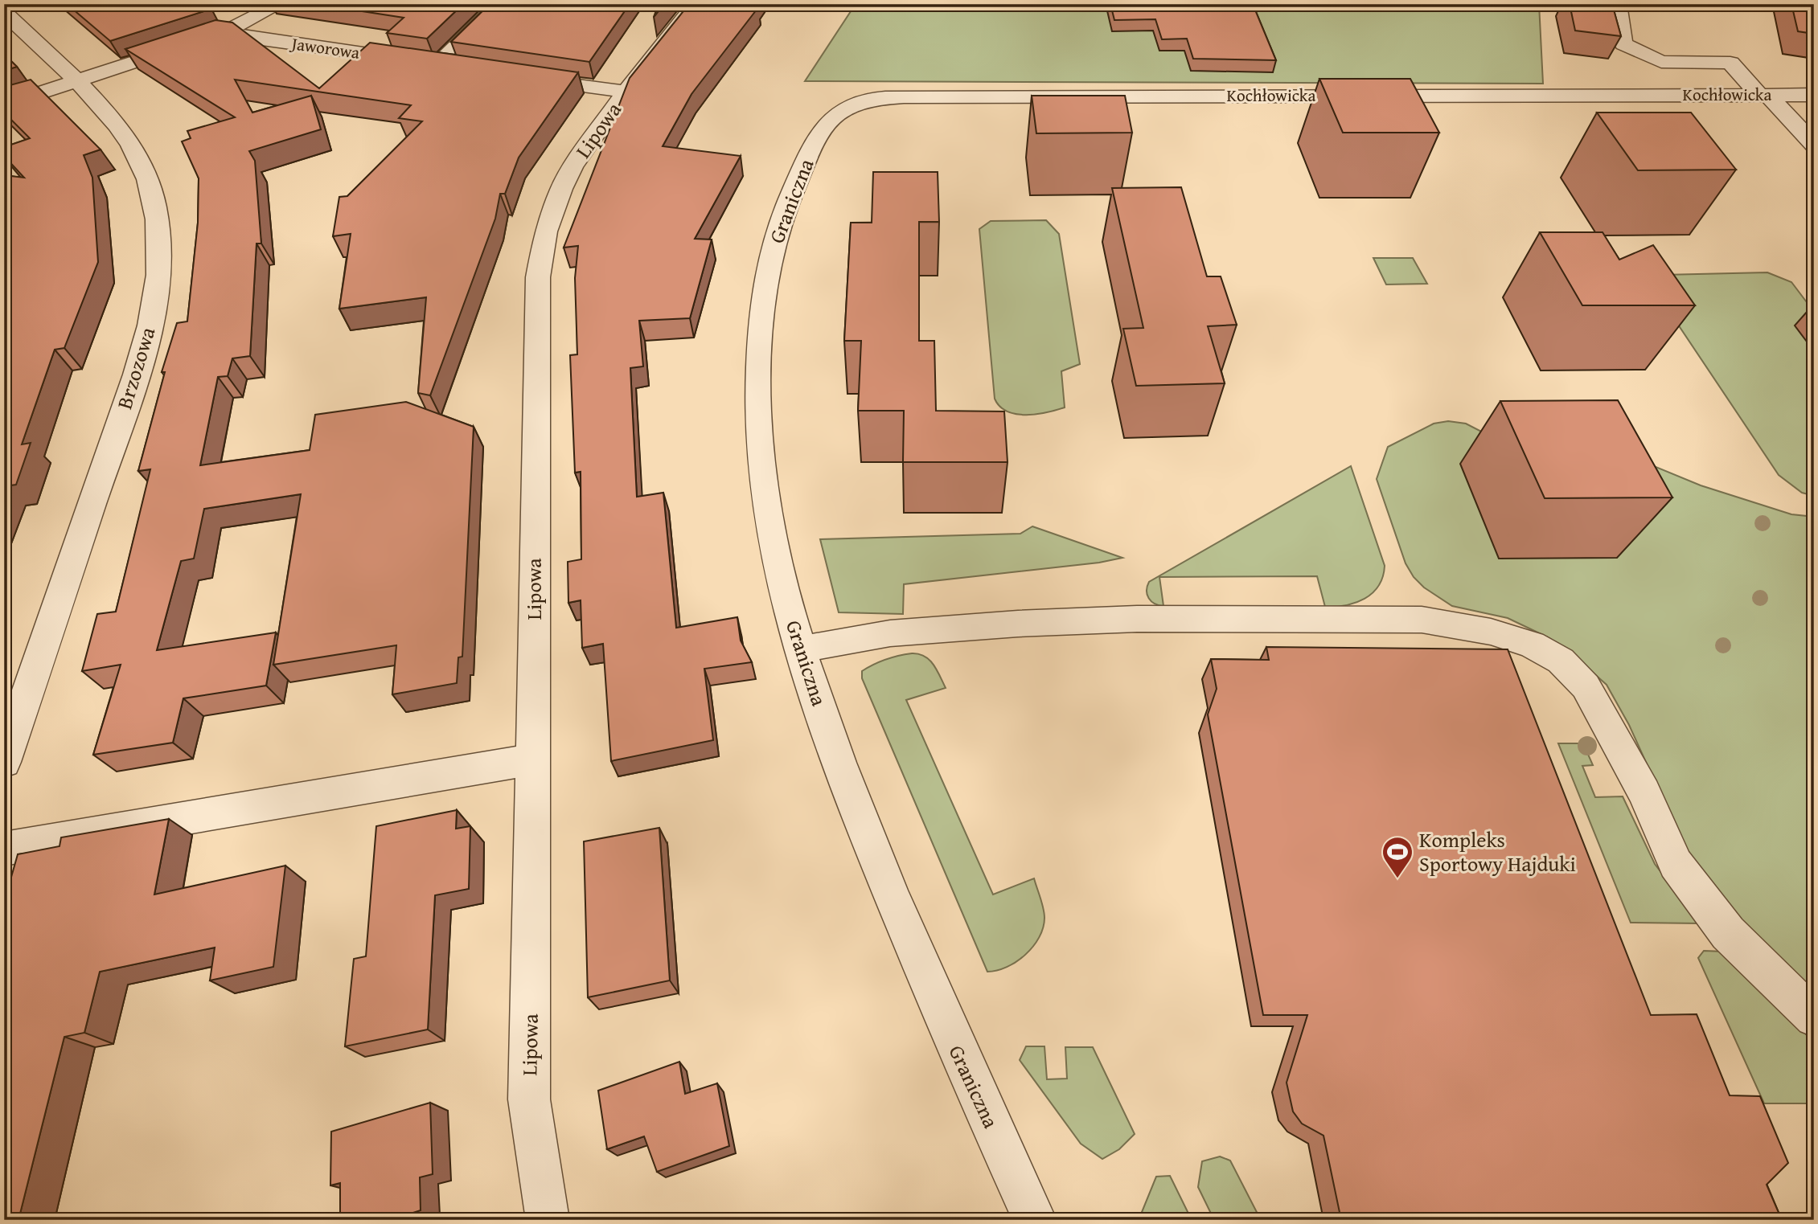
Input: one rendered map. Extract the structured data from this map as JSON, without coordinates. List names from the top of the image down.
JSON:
{
  "streets": {
    "street": [
      "Jaworowa",
      "Kochłowicka",
      "Lipowa",
      "Graniczna",
      "Brzozowa"
    ]
  },
  "crossings": [
    ["Kochłowicka", "Graniczna"]
  ],
  "places": {
    "sports": ["Kompleks Sportowy Hajduki"]
  }
}
